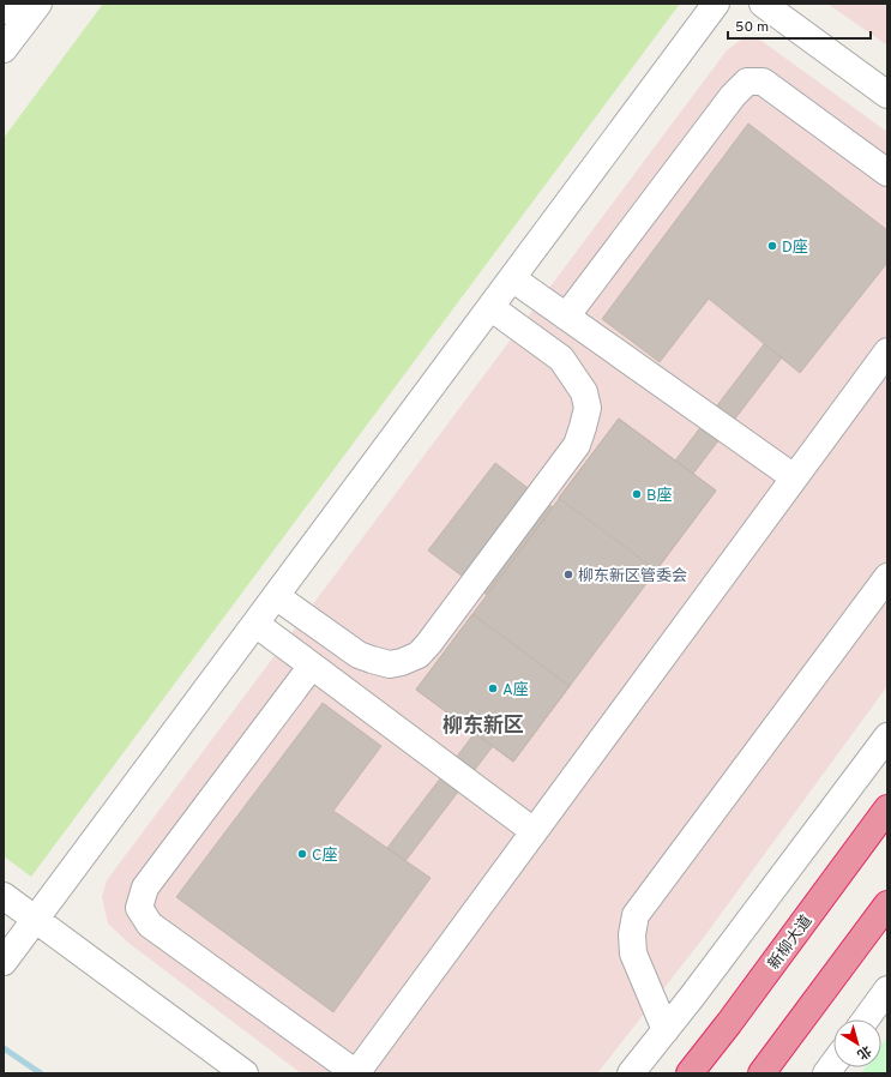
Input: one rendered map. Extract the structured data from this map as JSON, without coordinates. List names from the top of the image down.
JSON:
{
  "streets": {
    "highway": ["新柳大道"]
  },
  "districts": ["柳东新区"],
  "places": [
    "D座",
    "B座",
    "柳东新区管委会",
    "A座",
    "C座"
  ],
  "scale_bar": "50 m",
  "north": "bottom right"
}
